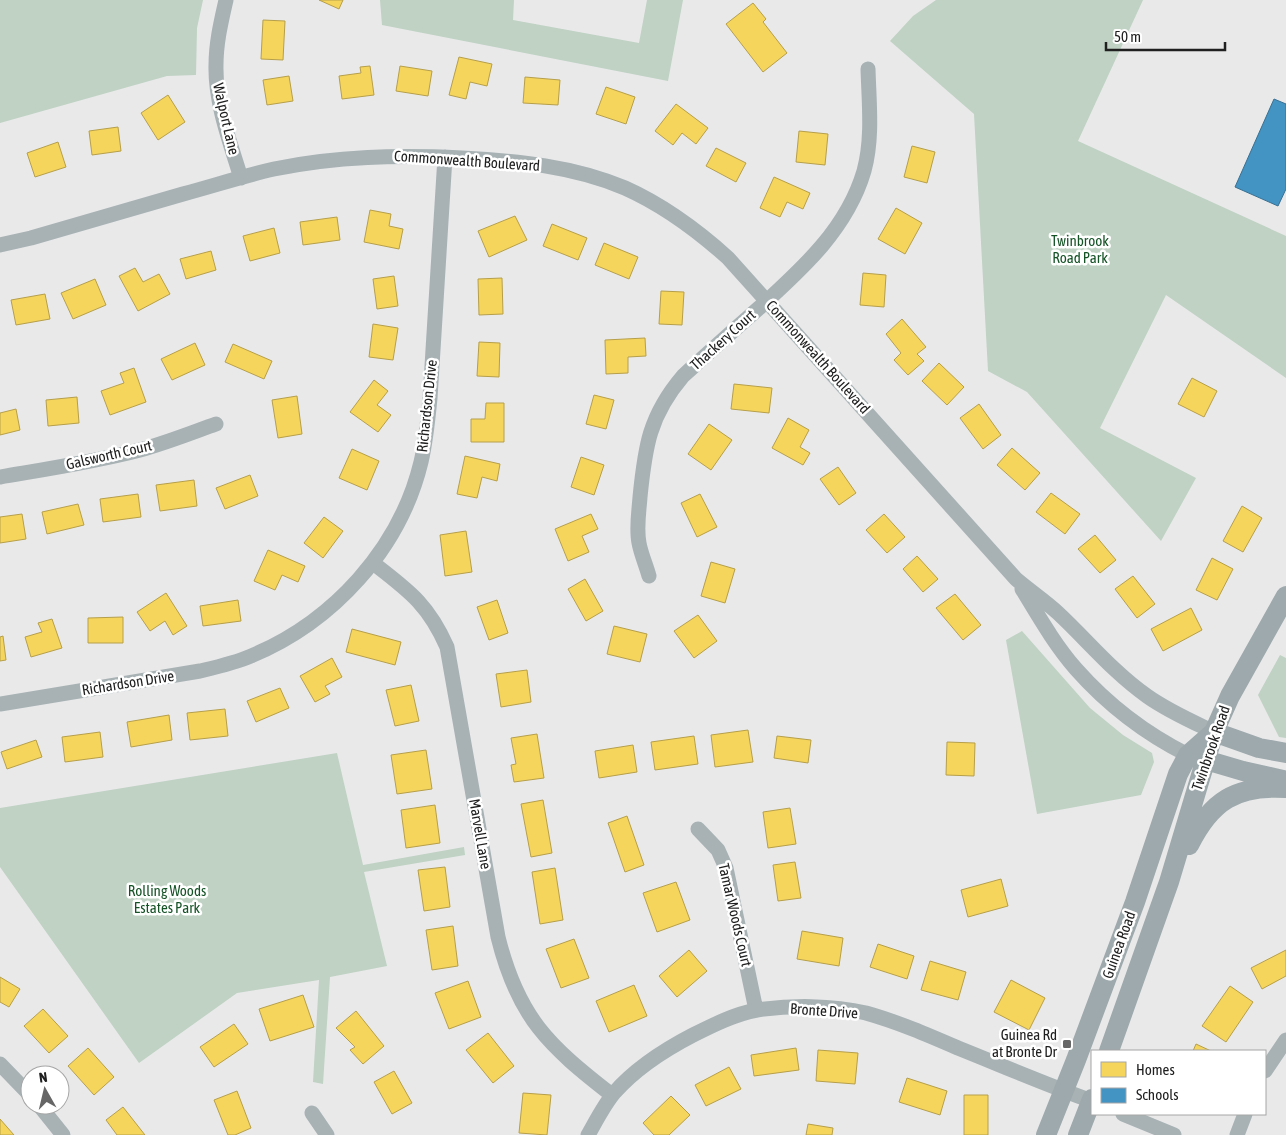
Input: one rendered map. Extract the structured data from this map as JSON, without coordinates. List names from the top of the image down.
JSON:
{
  "streets": {
    "main road": ["Twinbrook Road", "Guinea Road"],
    "street": [
      "Walport Lane",
      "Commonwealth Boulevard",
      "Thackery Court",
      "Richardson Drive",
      "Galsworth Court",
      "Marvell Lane",
      "Tamar Woods Court",
      "Bronte Drive"
    ]
  },
  "crossings": [
    ["Walport Lane", "Commonwealth Boulevard"],
    ["Commonwealth Boulevard", "Thackery Court"],
    ["Commonwealth Boulevard", "Richardson Drive"],
    ["Commonwealth Boulevard", "Twinbrook Road"],
    ["Commonwealth Boulevard", "Guinea Road"],
    ["Richardson Drive", "Marvell Lane"],
    ["Twinbrook Road", "Guinea Road"],
    ["Marvell Lane", "Bronte Drive"],
    ["Tamar Woods Court", "Bronte Drive"],
    ["Guinea Road", "Bronte Drive"]
  ],
  "parks": ["Twinbrook Road Park", "Rolling Woods Estates Park"],
  "places": {
    "transit": ["Guinea Rd at Bronte Dr"]
  },
  "legend": ["Homes", "Schools"],
  "scale_bar": "50 m",
  "north": "top"
}
